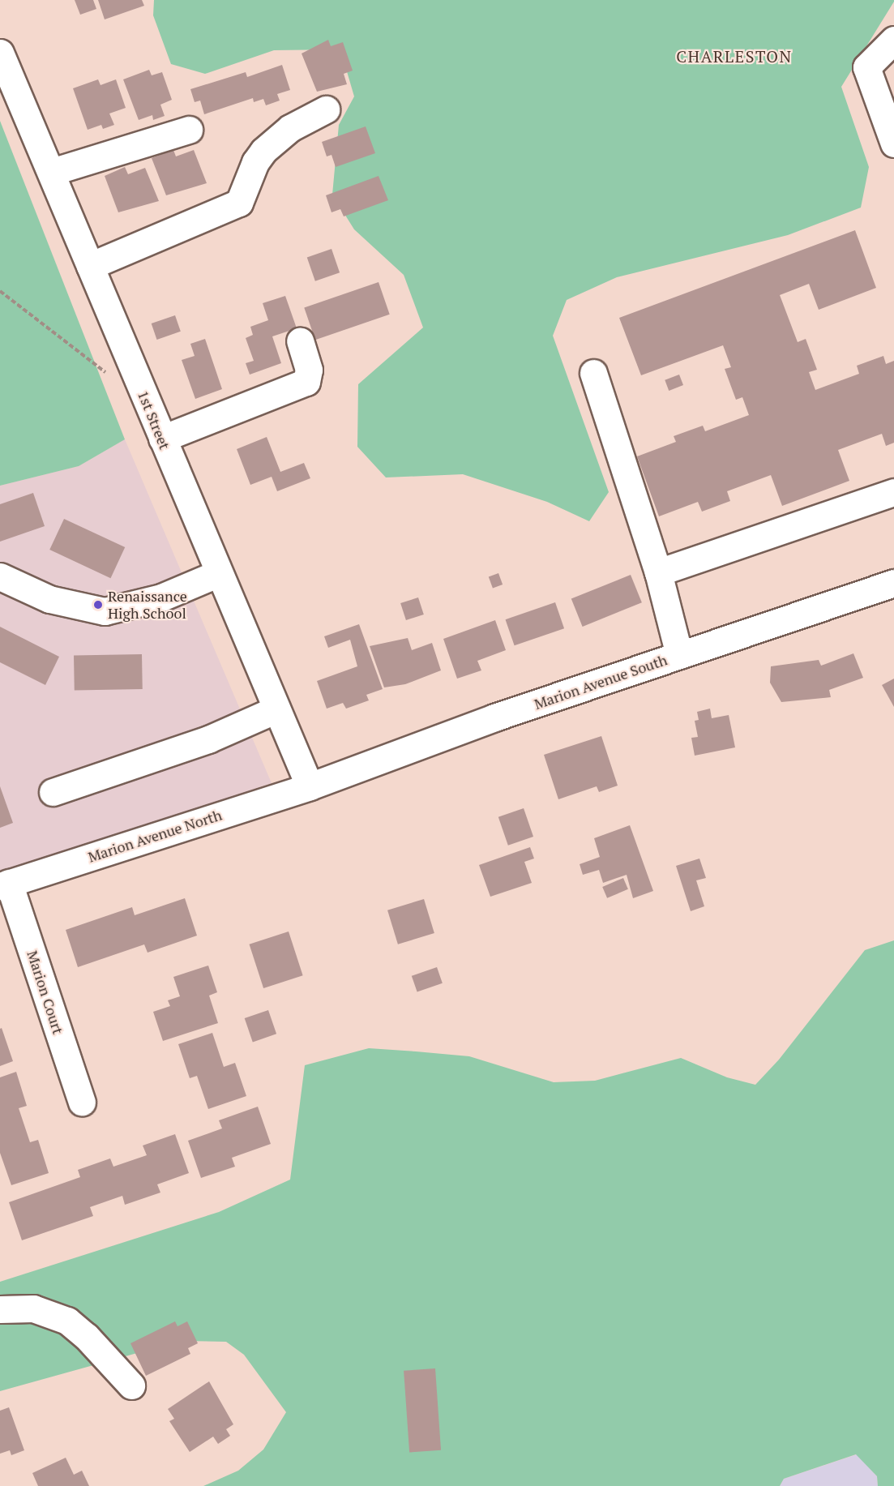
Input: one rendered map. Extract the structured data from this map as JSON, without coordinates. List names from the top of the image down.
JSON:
{
  "streets": {
    "main road": [
      "1st Street",
      "Marion Avenue South",
      "Marion Avenue North",
      "Marion Court"
    ]
  },
  "crossings": [
    ["1st Street", "Marion Avenue South"],
    ["1st Street", "Marion Avenue North"],
    ["Marion Avenue South", "Marion Avenue North"],
    ["Marion Avenue North", "Marion Court"]
  ],
  "districts": ["CHARLESTON"],
  "places": ["Renaissance High School"]
}
